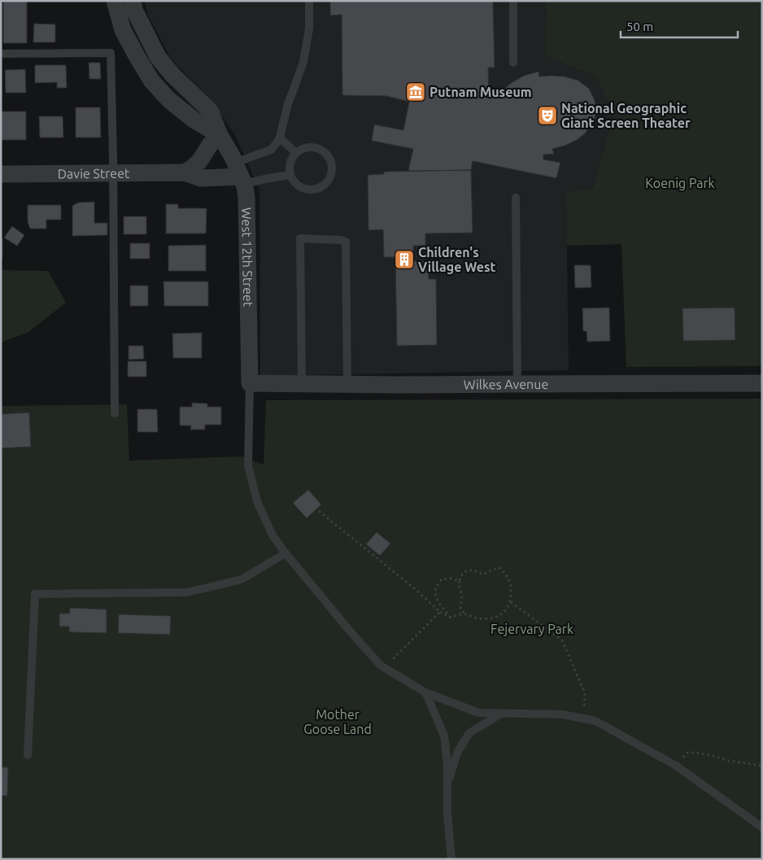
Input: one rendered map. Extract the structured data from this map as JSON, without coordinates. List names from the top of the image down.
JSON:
{
  "streets": {
    "street": ["Davie Street", "West 12th Street", "Wilkes Avenue"]
  },
  "crossings": [
    ["Davie Street", "West 12th Street"],
    ["West 12th Street", "Wilkes Avenue"]
  ],
  "parks": ["Koenig Park", "Fejervary Park", "Mother Goose Land"],
  "places": {
    "museum": ["Putnam Museum"],
    "theatre": ["National Geographic Giant Screen Theater"],
    "building": ["Children's Village West"]
  },
  "scale_bar": "50 m"
}
